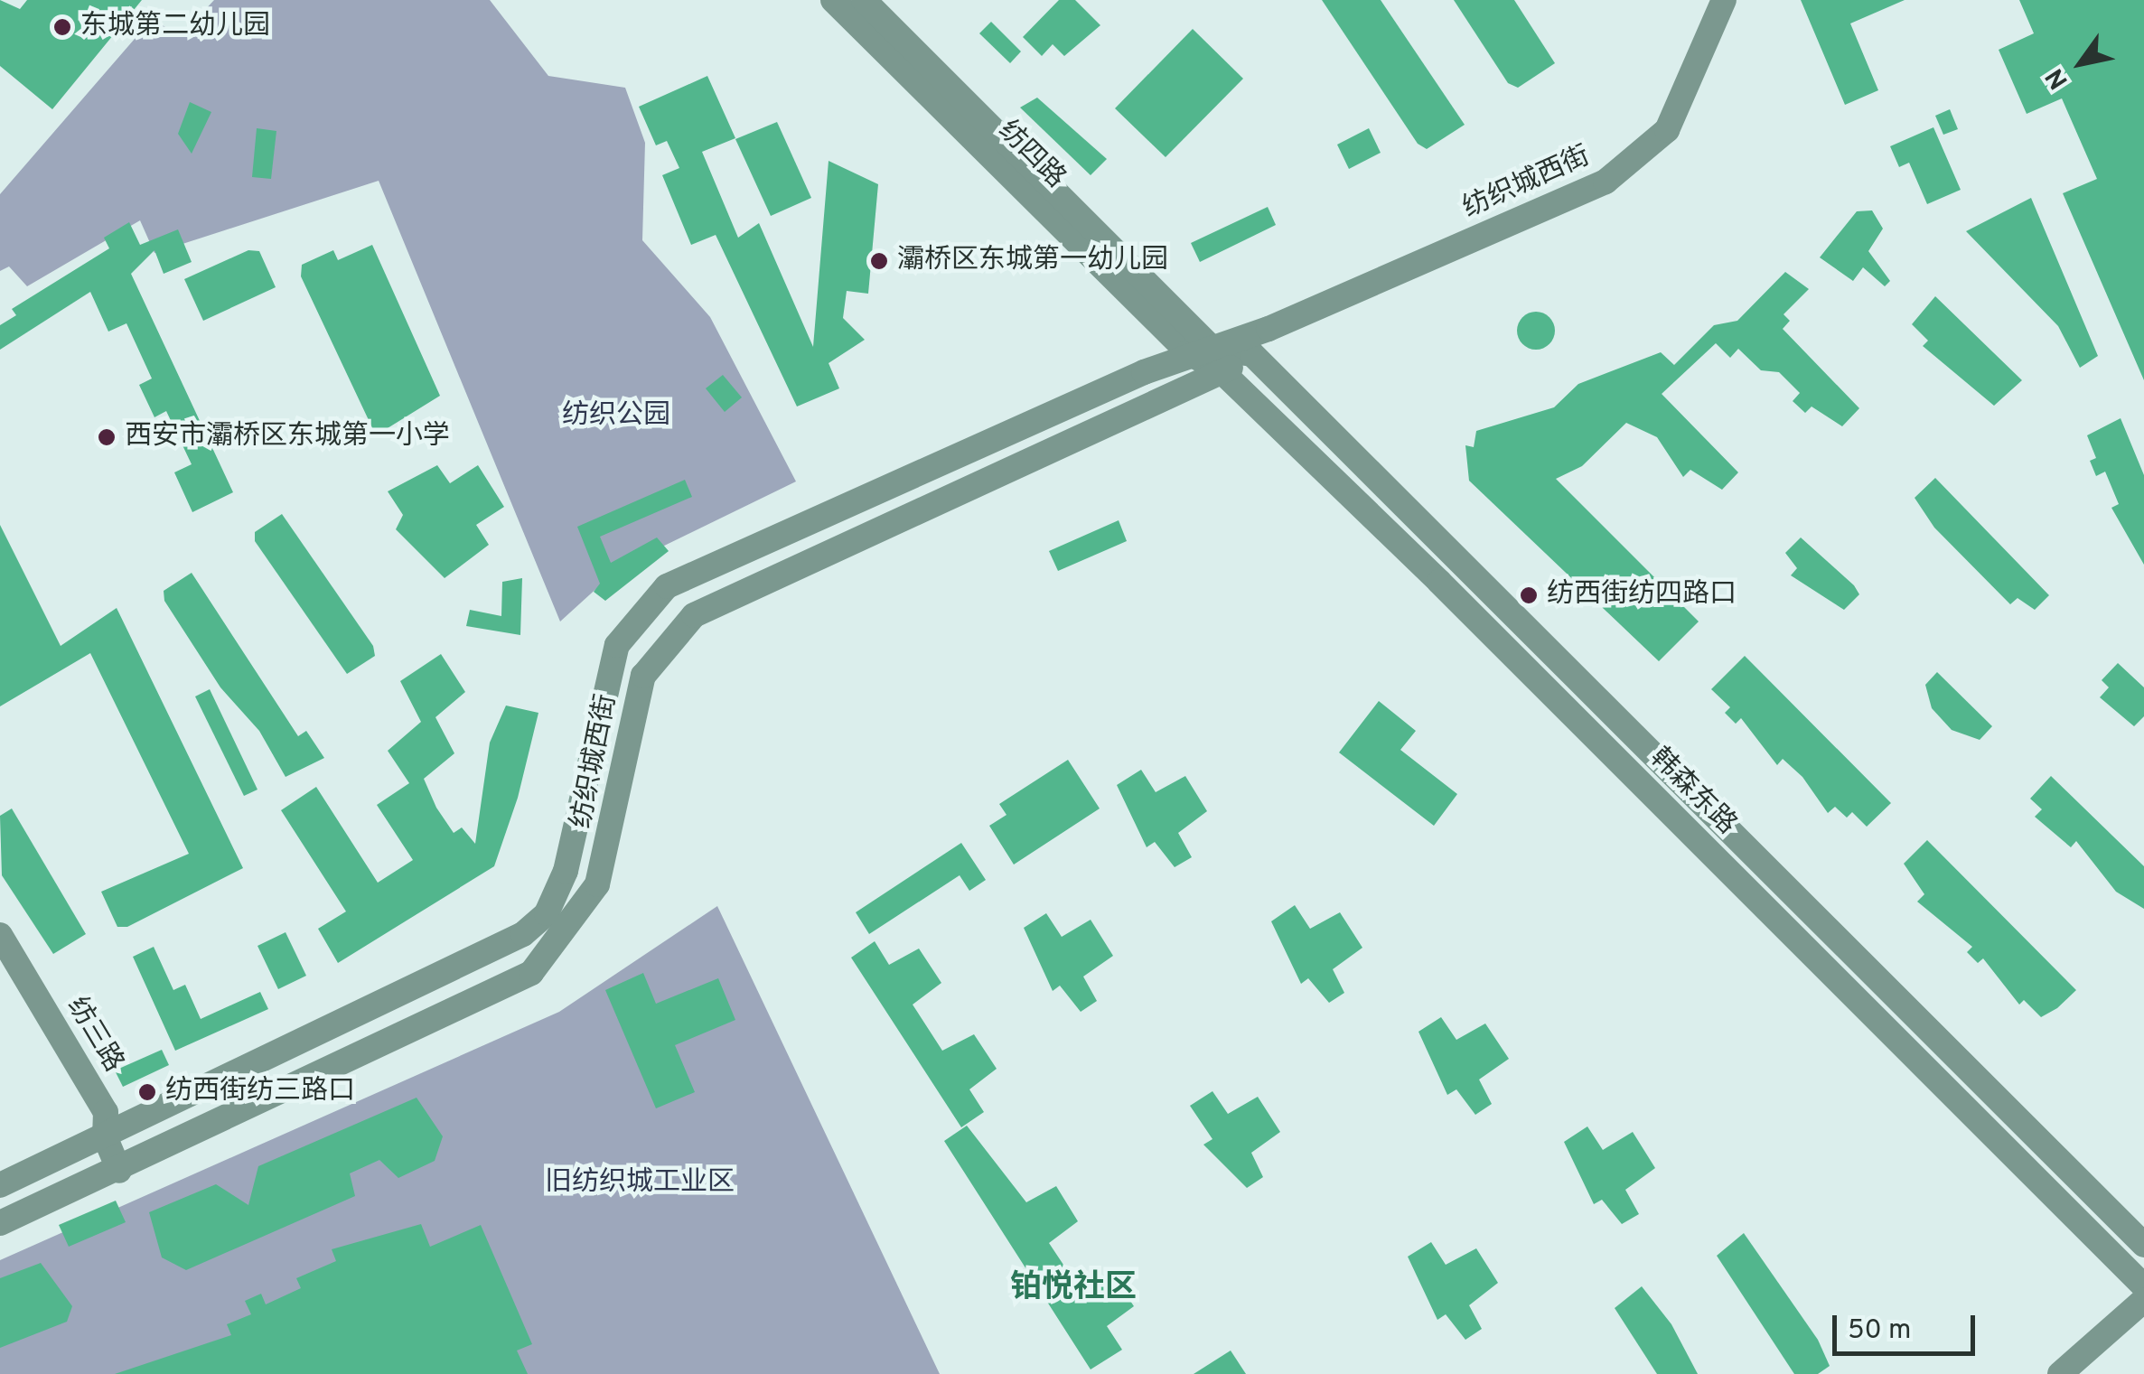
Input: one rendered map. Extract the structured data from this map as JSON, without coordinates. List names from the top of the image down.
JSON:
{
  "streets": {
    "main road": [
      "纺四路",
      "纺织城西街",
      "韩森东路",
      "纺三路"
    ]
  },
  "crossings": [
    ["纺四路", "纺织城西街"],
    ["纺四路", "韩森东路"],
    ["纺织城西街", "韩森东路"],
    ["纺织城西街", "纺三路"]
  ],
  "districts": ["铂悦社区"],
  "parks": ["纺织公园", "旧纺织城工业区"],
  "places": [
    "东城第二幼儿园",
    "灞桥区东城第一幼儿园",
    "西安市灞桥区东城第一小学",
    "纺西街纺四路口",
    "纺西街纺三路口"
  ],
  "scale_bar": "50 m",
  "north": "bottom left"
}
